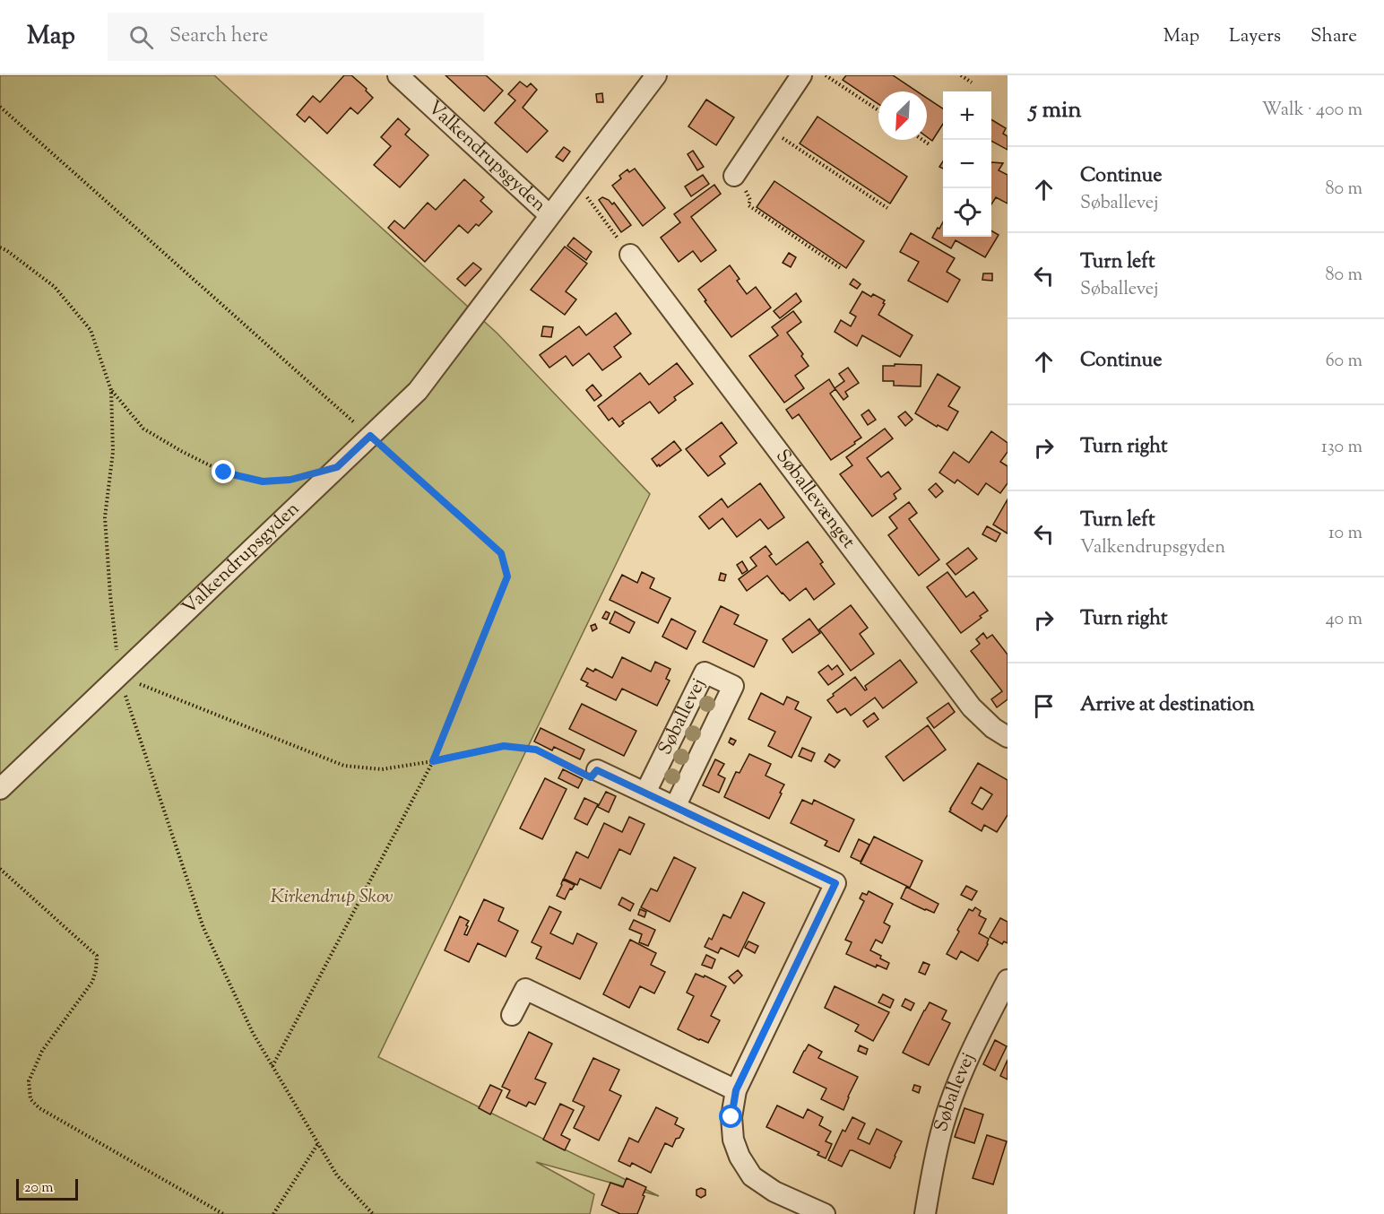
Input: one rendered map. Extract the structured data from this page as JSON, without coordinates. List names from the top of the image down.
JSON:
{
  "streets": {
    "street": ["Valkendrupsgyden", "Søballevænget", "Søballevej"]
  },
  "parks": ["Kirkendrup Skov"],
  "scale_bar": "20 m",
  "north": "bottom left",
  "page": {
    "header": "Map",
    "search": "Search here",
    "nav": ["Map", "Layers", "Share"],
    "heading": ["5 min", "Walk · 400 m"],
    "map_buttons": ["+", "−"],
    "list": [
      ["Continue", "Søballevej", "80 m"],
      ["Turn left", "Søballevej", "80 m"],
      ["Continue", "60 m"],
      ["Turn right", "130 m"],
      ["Turn left", "Valkendrupsgyden", "10 m"],
      ["Turn right", "40 m"],
      "Arrive at destination"
    ],
    "scale": "20 m"
  }
}
